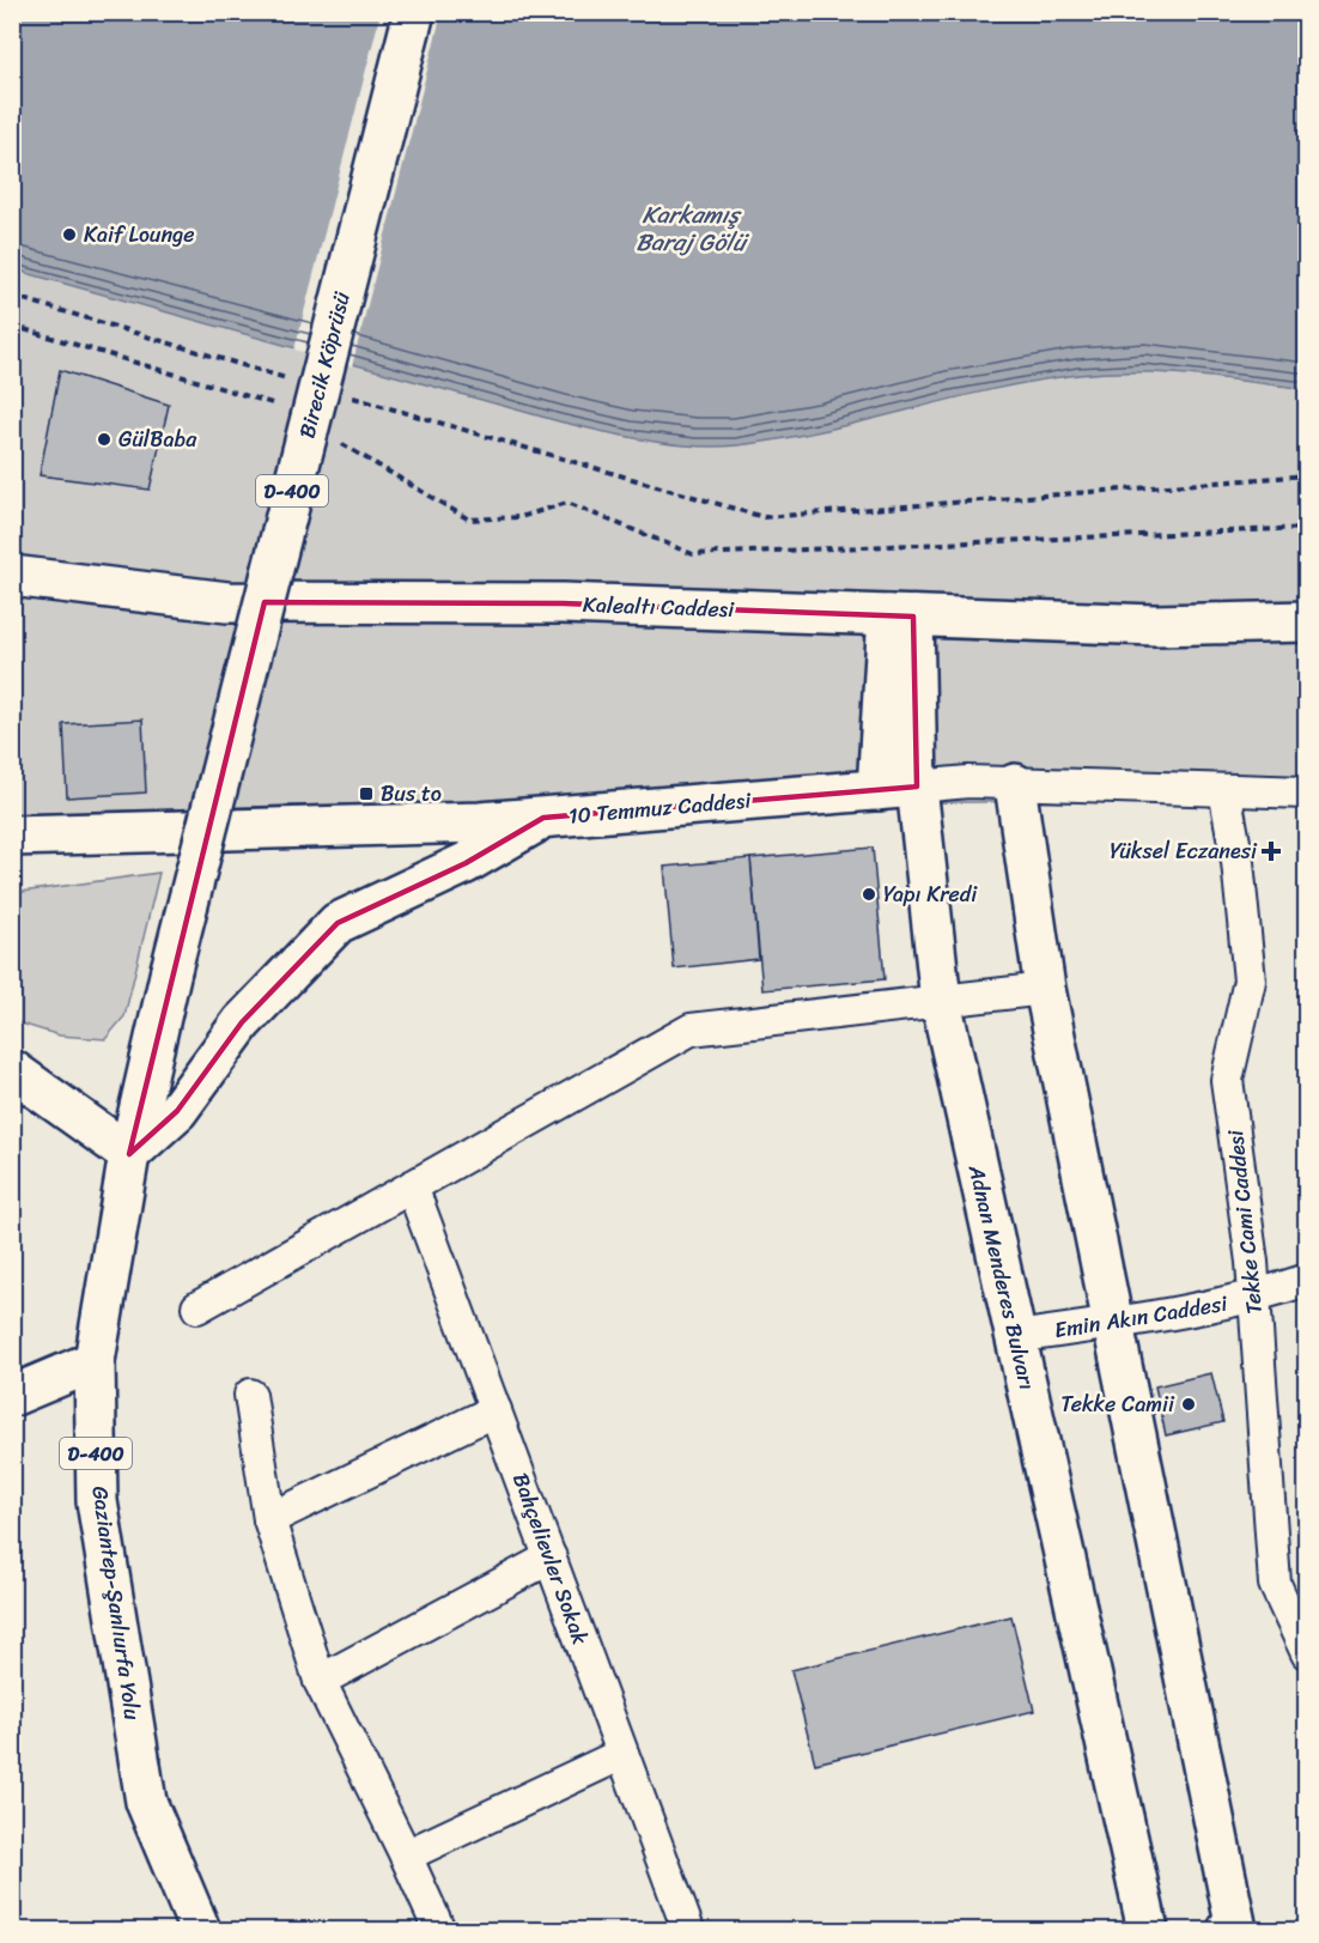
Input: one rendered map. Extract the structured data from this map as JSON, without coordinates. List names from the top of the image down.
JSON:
{
  "streets": {
    "street": [
      "Birecik Köprüsü",
      "D-400",
      "Kalealtı Caddesi",
      "10 Temmuz Caddesi",
      "Tekke Cami Caddesi",
      "Adnan Menderes Bulvarı",
      "Emin Akın Caddesi",
      "Bahçelievler Sokak",
      "Gaziantep-Şanlıurfa Yolu"
    ]
  },
  "crossings": [
    ["Birecik Köprüsü", "Gaziantep-Şanlıurfa Yolu"],
    ["Kalealtı Caddesi", "Adnan Menderes Bulvarı"],
    ["10 Temmuz Caddesi", "Tekke Cami Caddesi"],
    ["10 Temmuz Caddesi", "Adnan Menderes Bulvarı"],
    ["Tekke Cami Caddesi", "Emin Akın Caddesi"],
    ["Adnan Menderes Bulvarı", "Emin Akın Caddesi"]
  ],
  "water": ["Karkamış Baraj Gölü"],
  "places": {
    "other": [
      "Kaif Lounge",
      "GülBaba",
      "Yapı Kredi",
      "Tekke Camii"
    ],
    "transit": ["Bus to"],
    "health": ["Yüksel Eczanesi"]
  }
}
